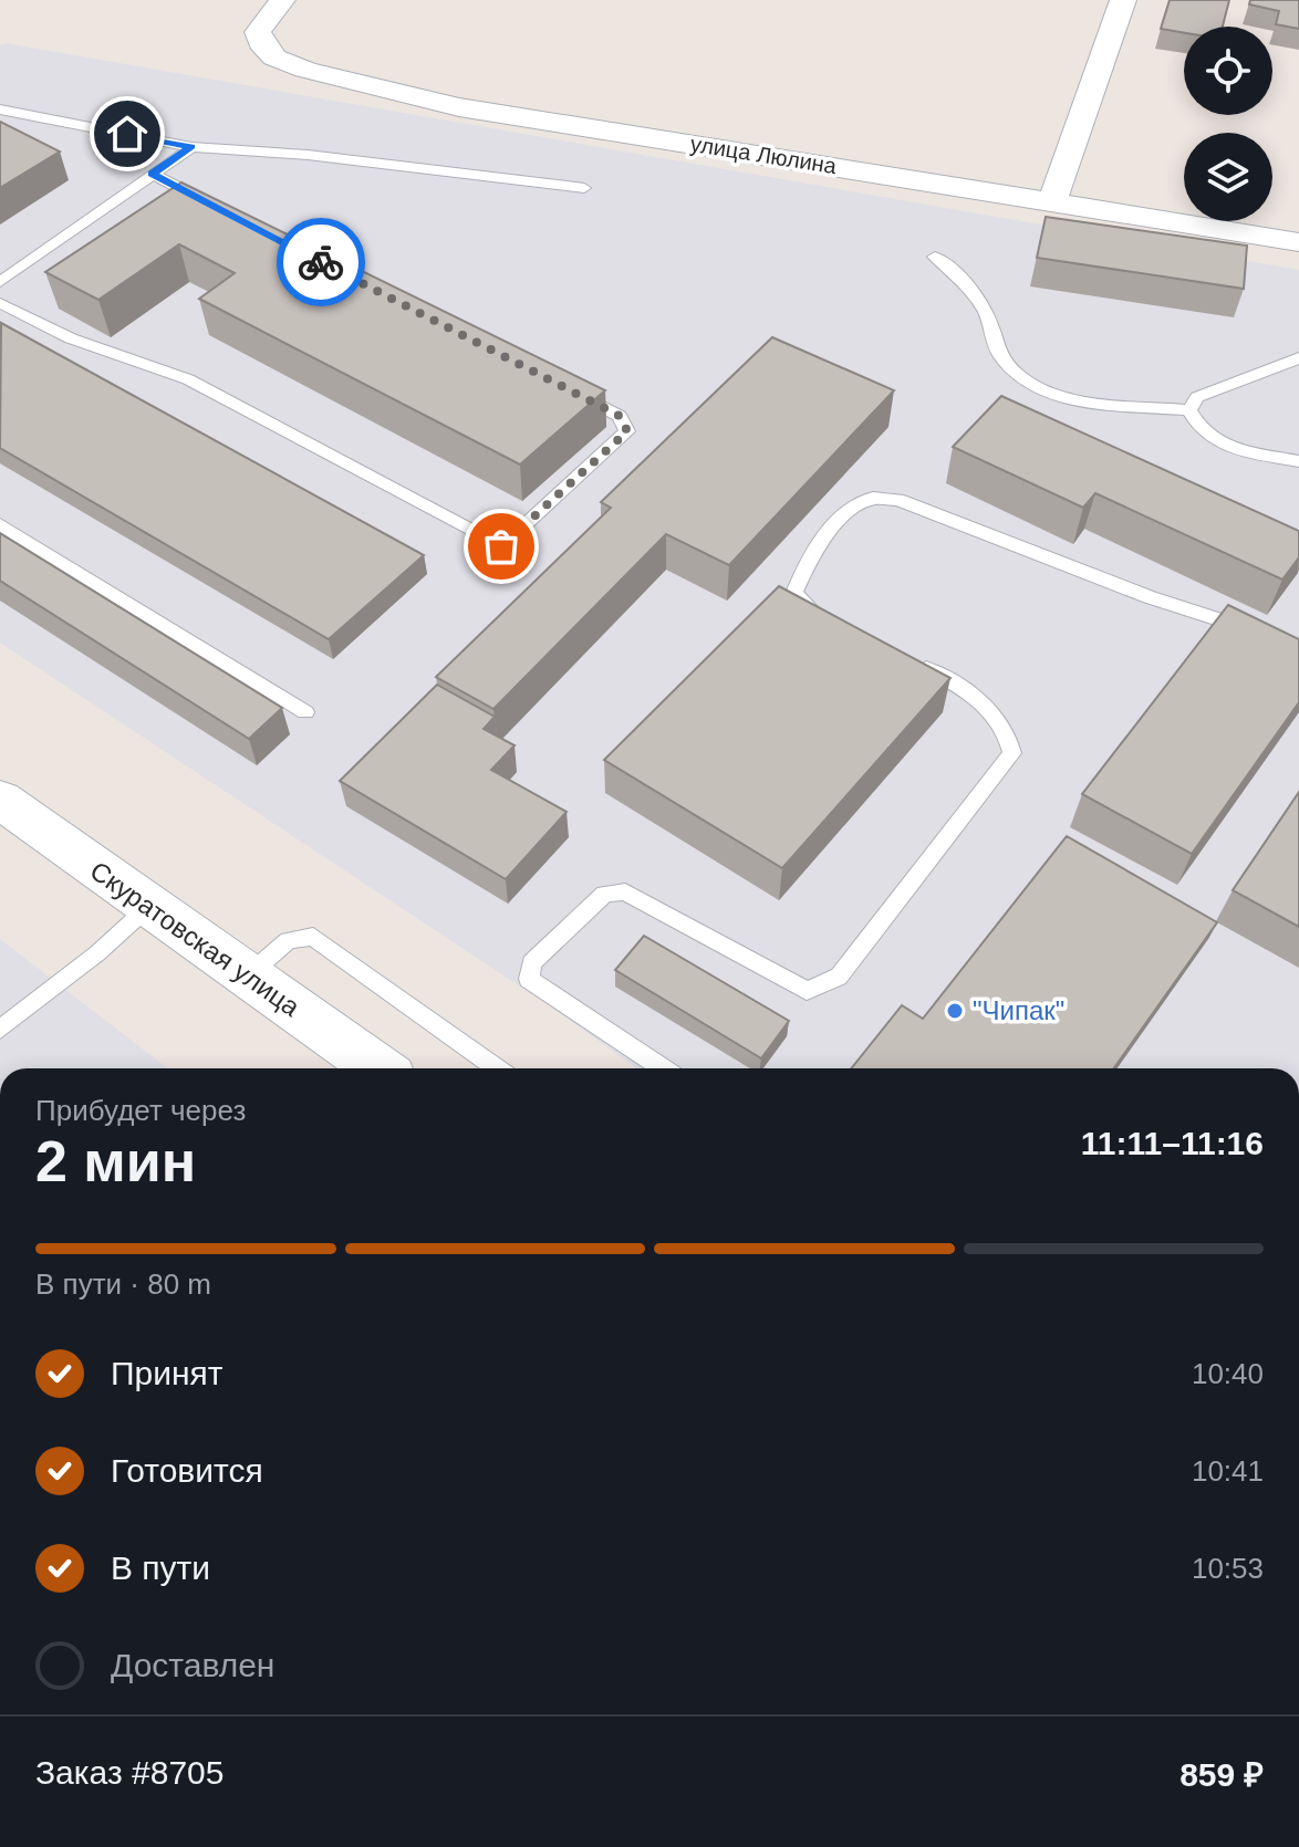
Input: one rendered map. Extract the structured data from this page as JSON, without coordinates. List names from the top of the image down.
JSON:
{
  "streets": {
    "street": ["улица Люлина", "Скуратовская улица"]
  },
  "places": ["\"Чипак\""],
  "page": {
    "heading": ["2 мин", "Прибудет через", "11:11–11:16"],
    "panel": ["Заказ #8705", "859 ₽"],
    "bar": "В пути · 80 m",
    "list": [
      ["Принят", "10:40"],
      ["Готовится", "10:41"],
      ["В пути", "10:53"],
      "Доставлен"
    ]
  }
}
